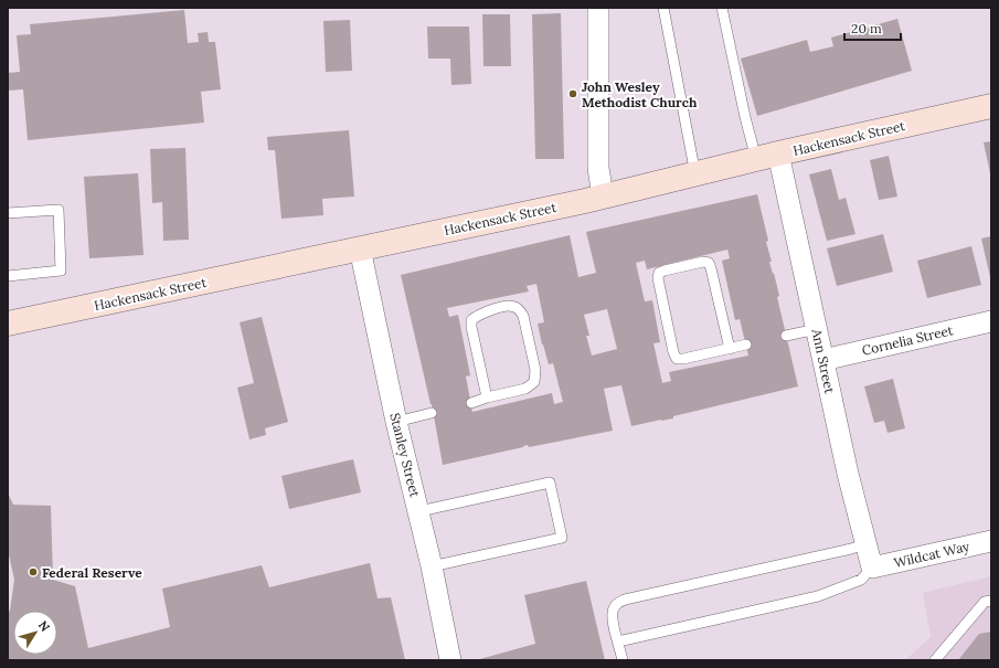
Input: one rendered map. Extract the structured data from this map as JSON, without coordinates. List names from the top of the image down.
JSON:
{
  "streets": {
    "main road": ["Hackensack Street"],
    "street": [
      "Cornelia Street",
      "Ann Street",
      "Stanley Street",
      "Wildcat Way"
    ]
  },
  "crossings": [
    ["Hackensack Street", "Ann Street"],
    ["Hackensack Street", "Stanley Street"],
    ["Cornelia Street", "Ann Street"],
    ["Ann Street", "Wildcat Way"]
  ],
  "places": ["John Wesley Methodist Church", "Federal Reserve"],
  "scale_bar": "20 m",
  "north": "top right"
}
